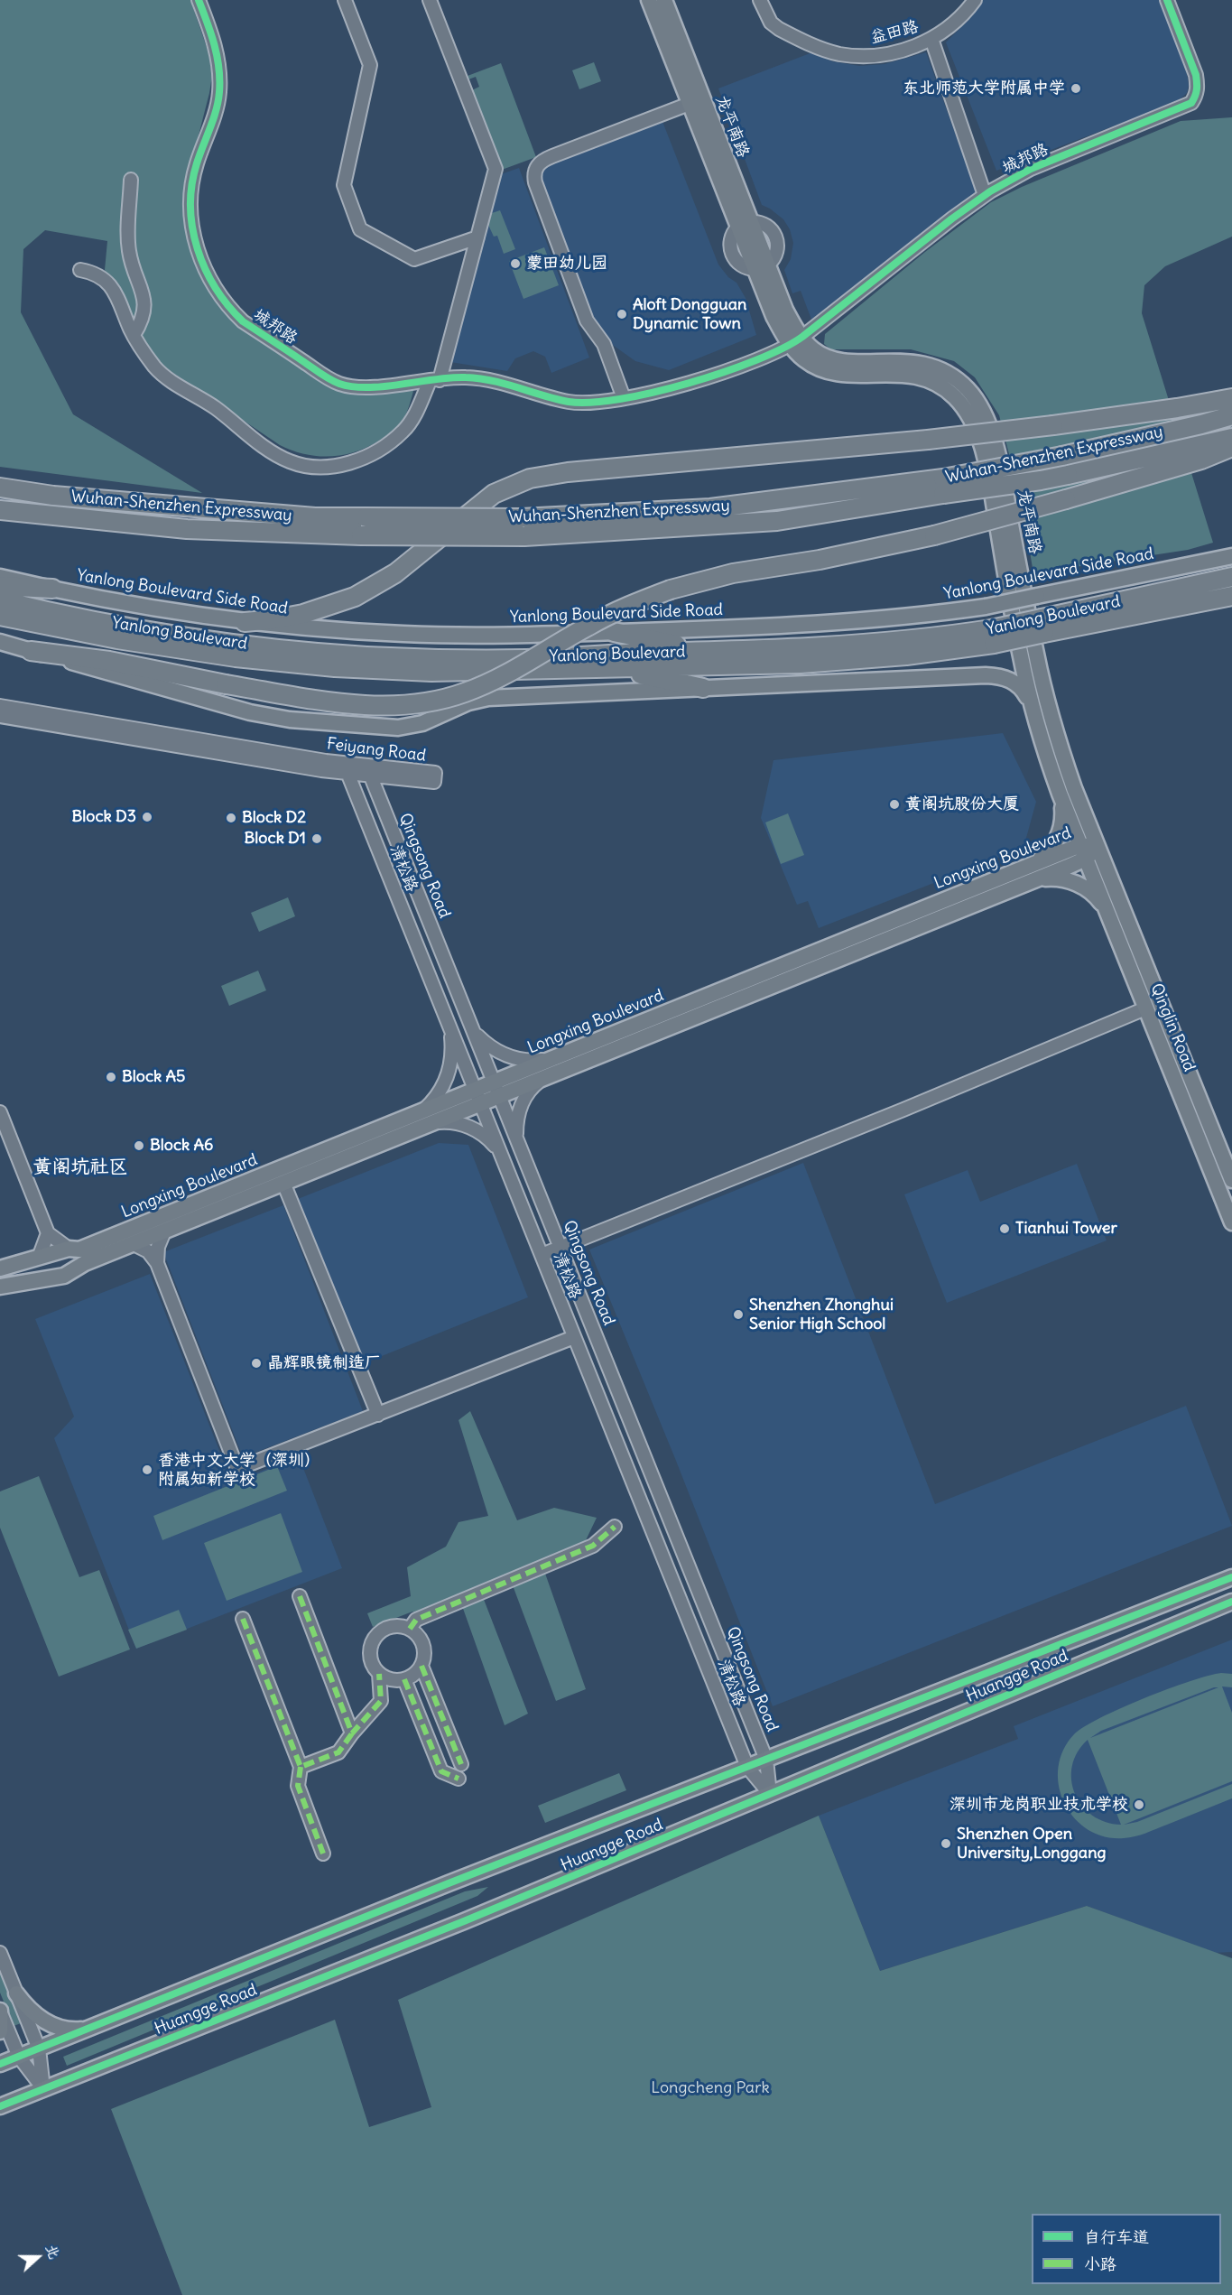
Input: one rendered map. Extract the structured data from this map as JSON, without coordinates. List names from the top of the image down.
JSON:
{
  "streets": {
    "highway": ["Wuhan-Shenzhen Expressway", "Yanlong Boulevard"],
    "main road": [
      "龙平南路",
      "Yanlong Boulevard Side Road",
      "Longxing Boulevard",
      "Qinglin Road",
      "Huangge Road"
    ],
    "street": [
      "益田路",
      "城邦路",
      "Feiyang Road",
      "Qingsong Road",
      "清松路"
    ]
  },
  "crossings": [
    ["龙平南路", "城邦路"],
    ["龙平南路", "Longxing Boulevard"],
    ["龙平南路", "Qinglin Road"],
    ["Feiyang Road", "Qingsong Road"],
    ["Feiyang Road", "清松路"],
    ["Longxing Boulevard", "Qingsong Road"],
    ["Longxing Boulevard", "清松路"],
    ["Longxing Boulevard", "Qinglin Road"],
    ["Qingsong Road", "清松路"],
    ["Qingsong Road", "Huangge Road"],
    ["清松路", "Huangge Road"]
  ],
  "districts": ["黄阁坑社区"],
  "parks": ["Longcheng Park"],
  "places": [
    "东北师范大学附属中学",
    "蒙田幼儿园",
    "Aloft Dongguan Dynamic Town",
    "黄阁坑股份大厦",
    "Block D3",
    "Block D2",
    "Block D1",
    "Block A5",
    "Block A6",
    "Tianhui Tower",
    "Shenzhen Zhonghui Senior High School",
    "晶辉眼镜制造厂",
    "香港中文大学（深圳） 附属知新学校",
    "深圳市龙岗职业技术学校",
    "Shenzhen Open University,Longgang"
  ],
  "legend": ["自行车道", "小路"],
  "north": "right"
}
